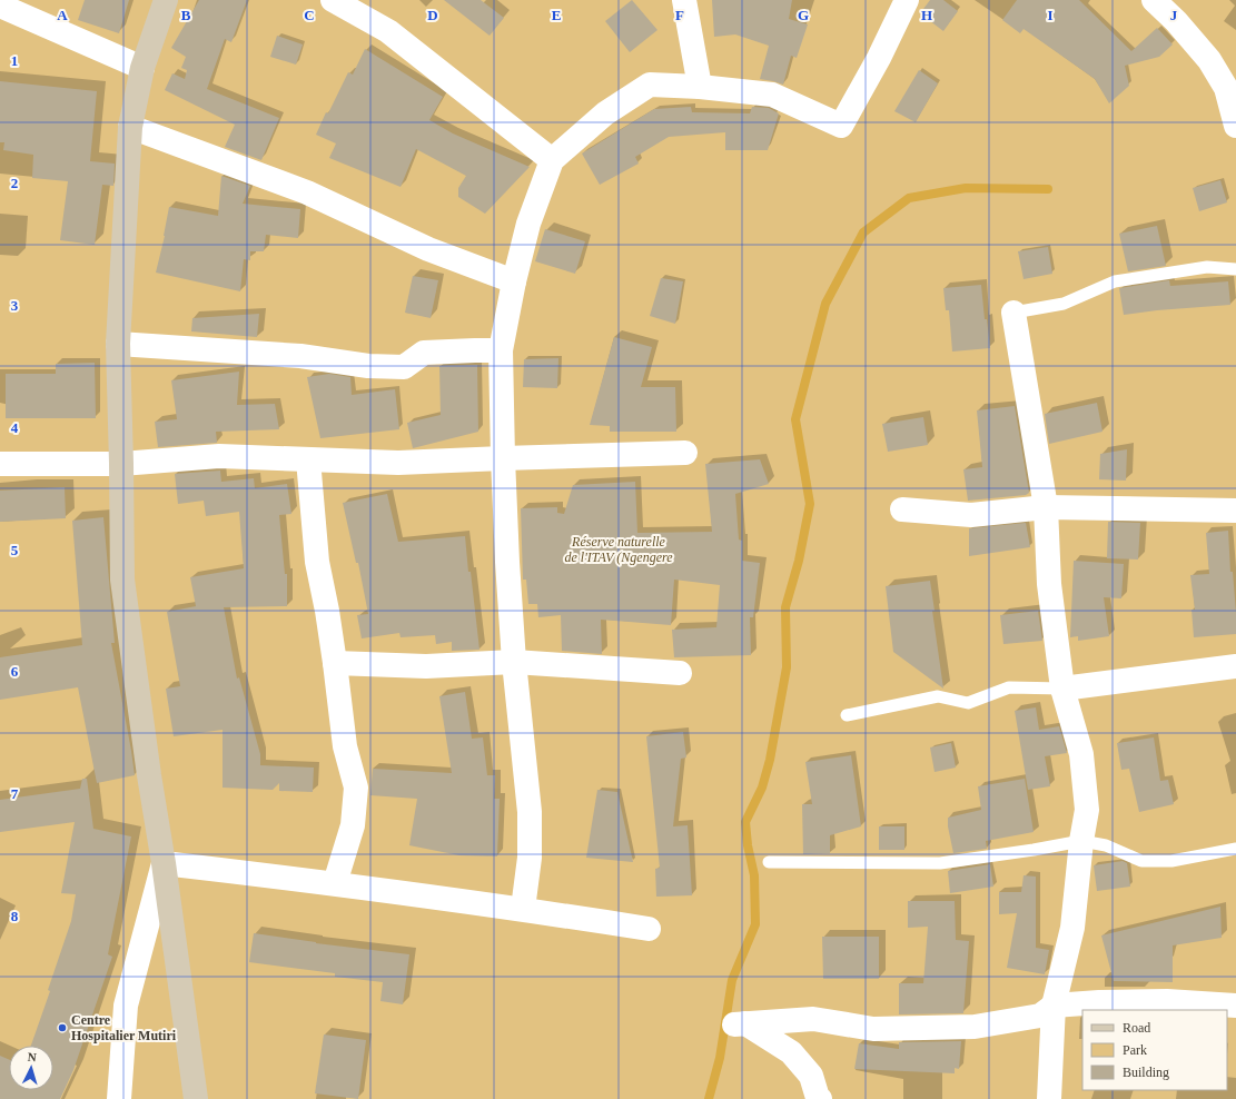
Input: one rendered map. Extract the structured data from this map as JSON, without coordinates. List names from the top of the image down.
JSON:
{
  "parks": ["Réserve naturelle de l'ITAV (Ngengere"],
  "places": ["Centre Hospitalier Mutiri"],
  "legend": ["Road", "Park", "Building"],
  "north": "top",
  "grid": {
    "columns": [
      "A",
      "B",
      "C",
      "D",
      "E",
      "F",
      "G",
      "H",
      "I",
      "J"
    ],
    "rows": [
      "1",
      "2",
      "3",
      "4",
      "5",
      "6",
      "7",
      "8"
    ]
  }
}
